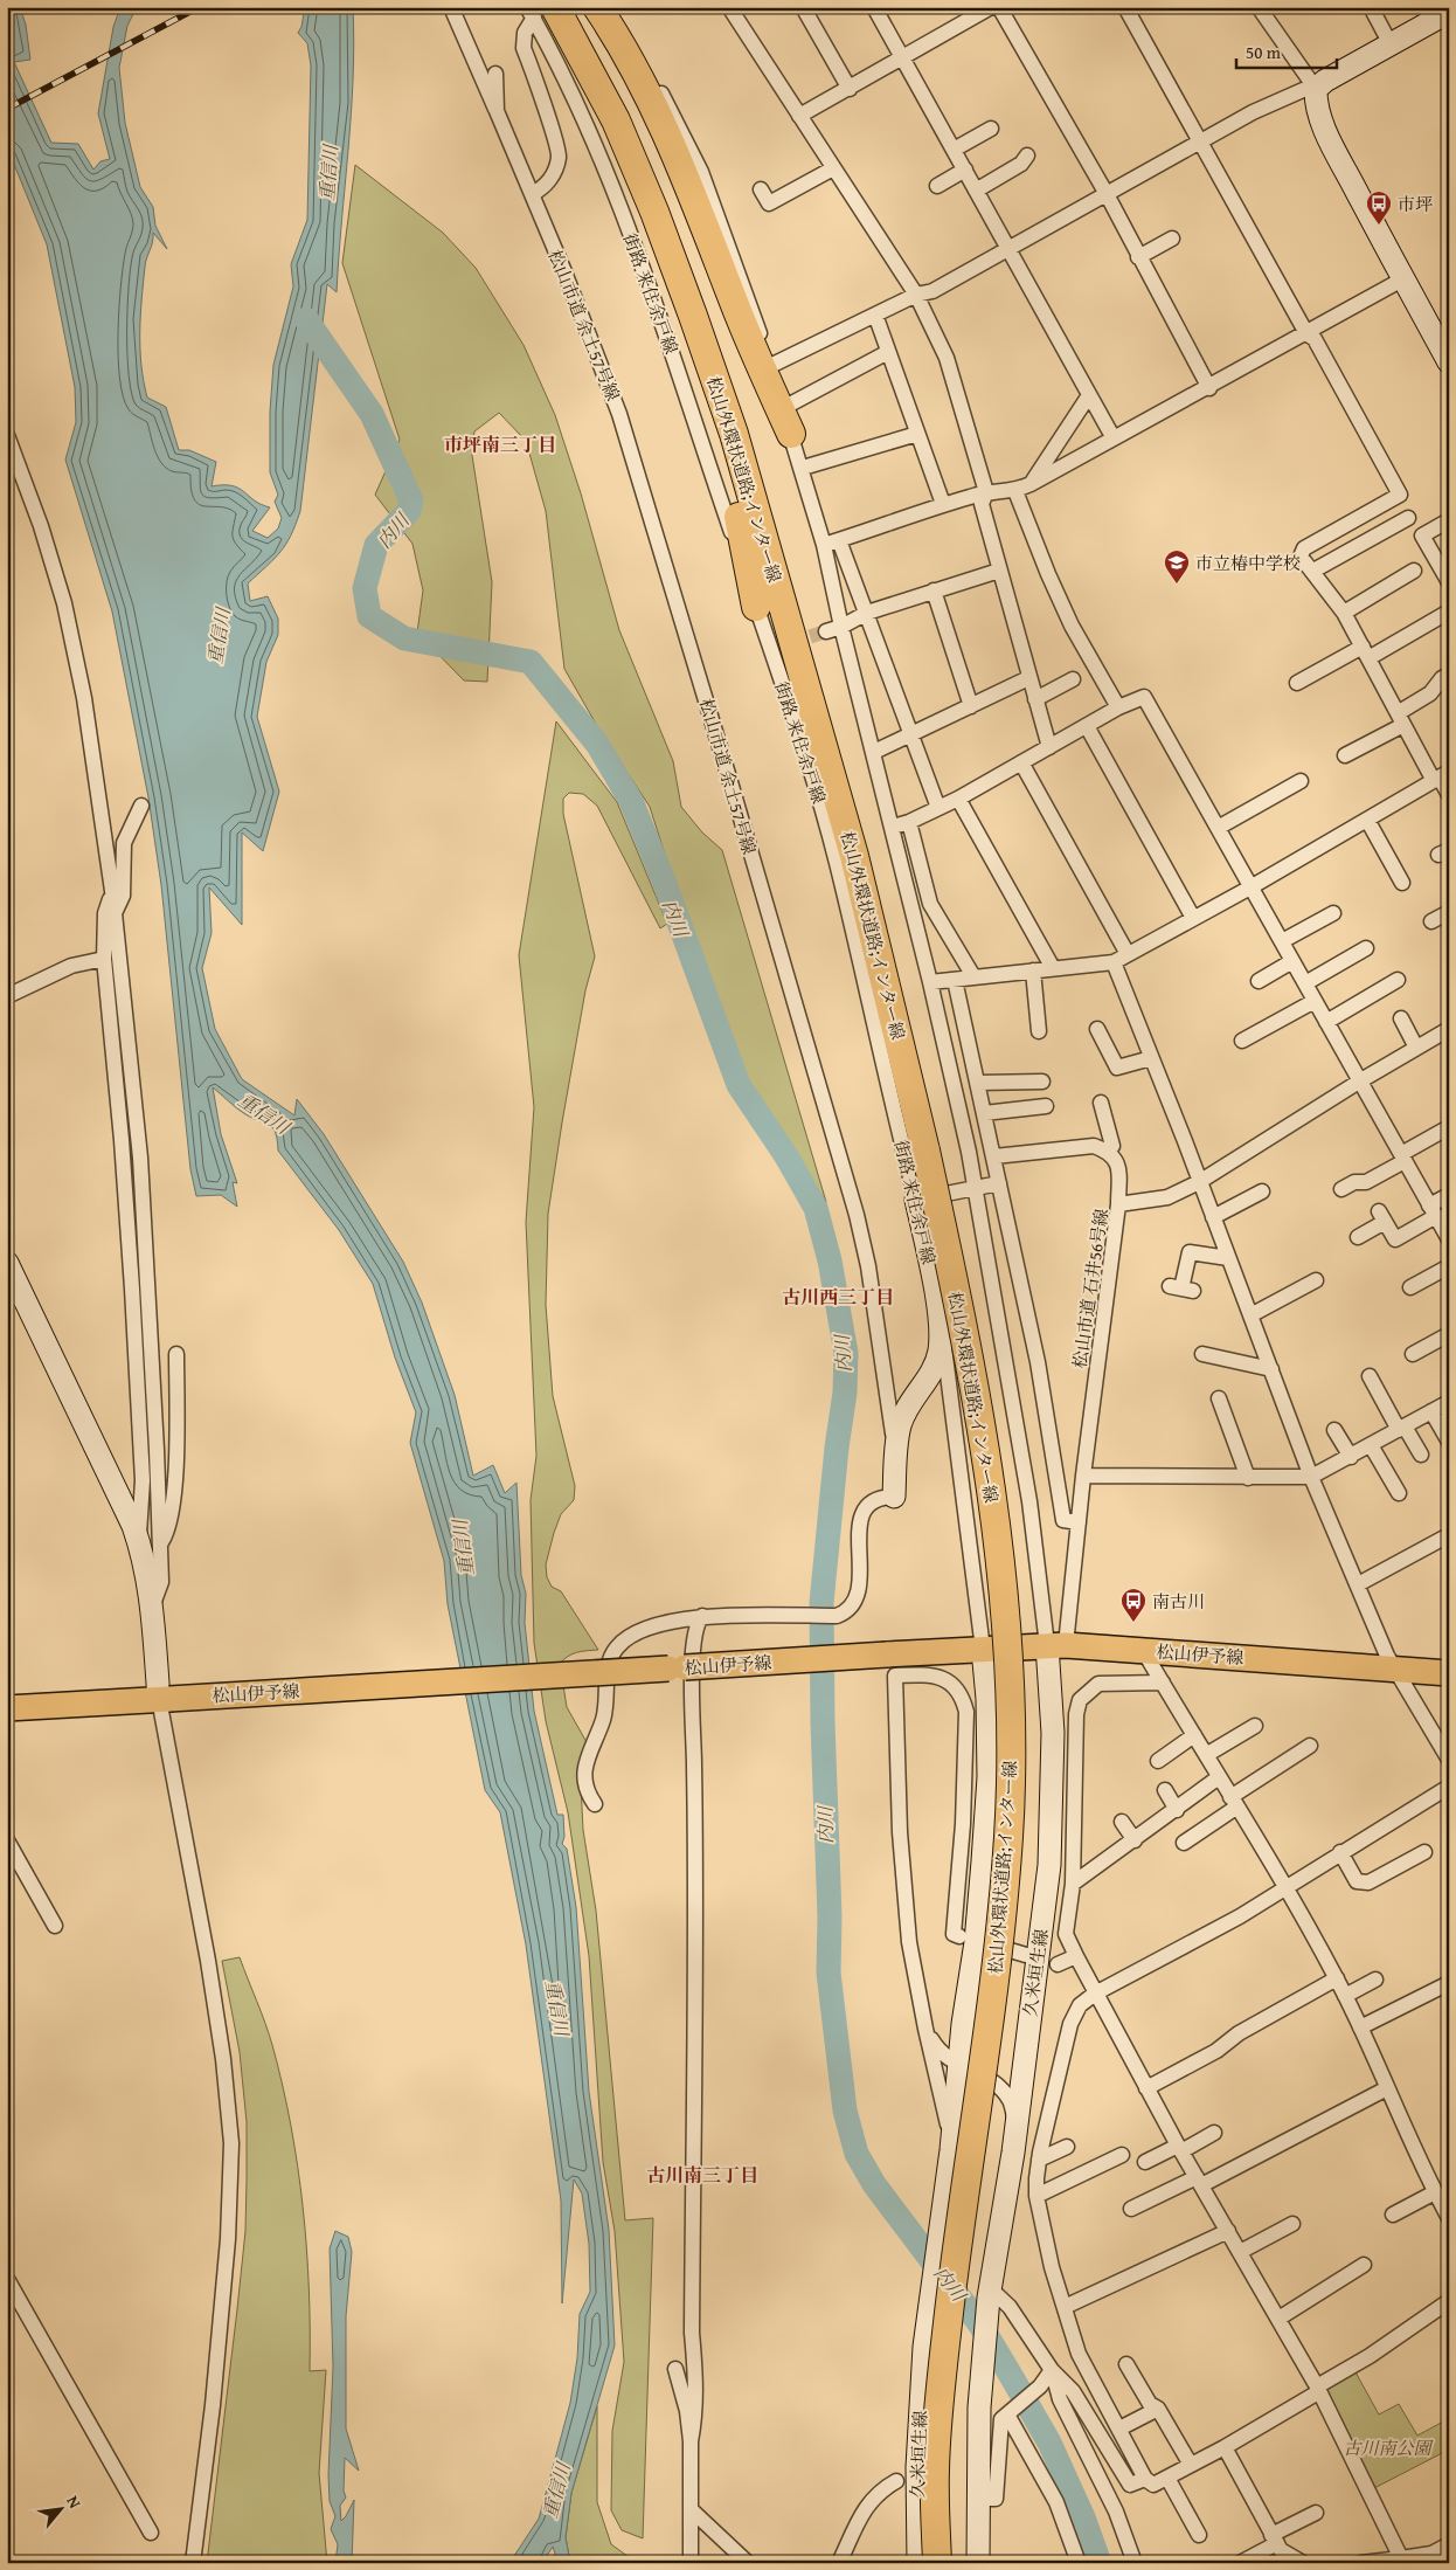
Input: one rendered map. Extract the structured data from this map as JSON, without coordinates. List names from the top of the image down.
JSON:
{
  "streets": {
    "highway": ["松山外環状道路;インター線"],
    "main road": [
      "街路 来住余戸線",
      "松山市道 余土57号線",
      "松山伊予線",
      "久米垣生線"
    ],
    "street": ["松山市道 石井56号線"]
  },
  "crossings": [
    ["街路 来住余戸線", "松山伊予線"],
    ["松山市道 石井56号線", "松山伊予線"],
    ["松山市道 石井56号線", "久米垣生線"],
    ["松山伊予線", "久米垣生線"]
  ],
  "districts": ["市坪南三丁目", "古川西三丁目", "古川南三丁目"],
  "water": ["重信川", "内川"],
  "parks": ["古川南公園"],
  "places": {
    "bus stop": ["市坪", "南古川"],
    "school or university": ["市立椿中学校"]
  },
  "scale_bar": "50 m",
  "north": "top right"
}
